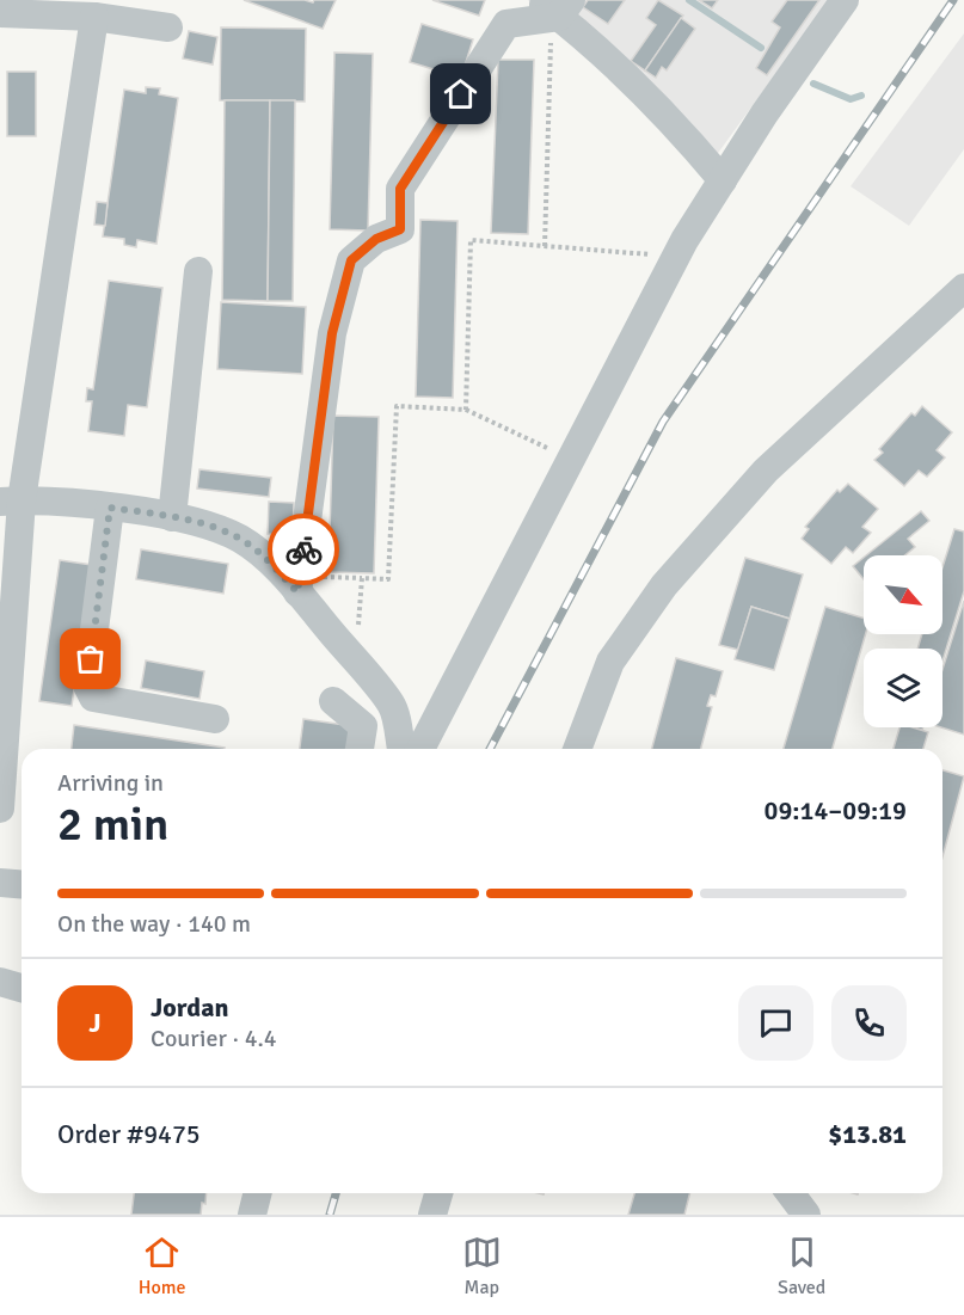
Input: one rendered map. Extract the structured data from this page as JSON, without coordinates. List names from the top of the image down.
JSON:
{
  "north": "bottom right",
  "page": {
    "heading": ["2 min", "Arriving in", "09:14–09:19"],
    "panel": [
      "Jordan",
      "Courier · 4.4",
      "Order #9475",
      "$13.81"
    ],
    "bar": "On the way · 140 m",
    "round": "J",
    "tabs": ["Home", "Map", "Saved"]
  }
}
